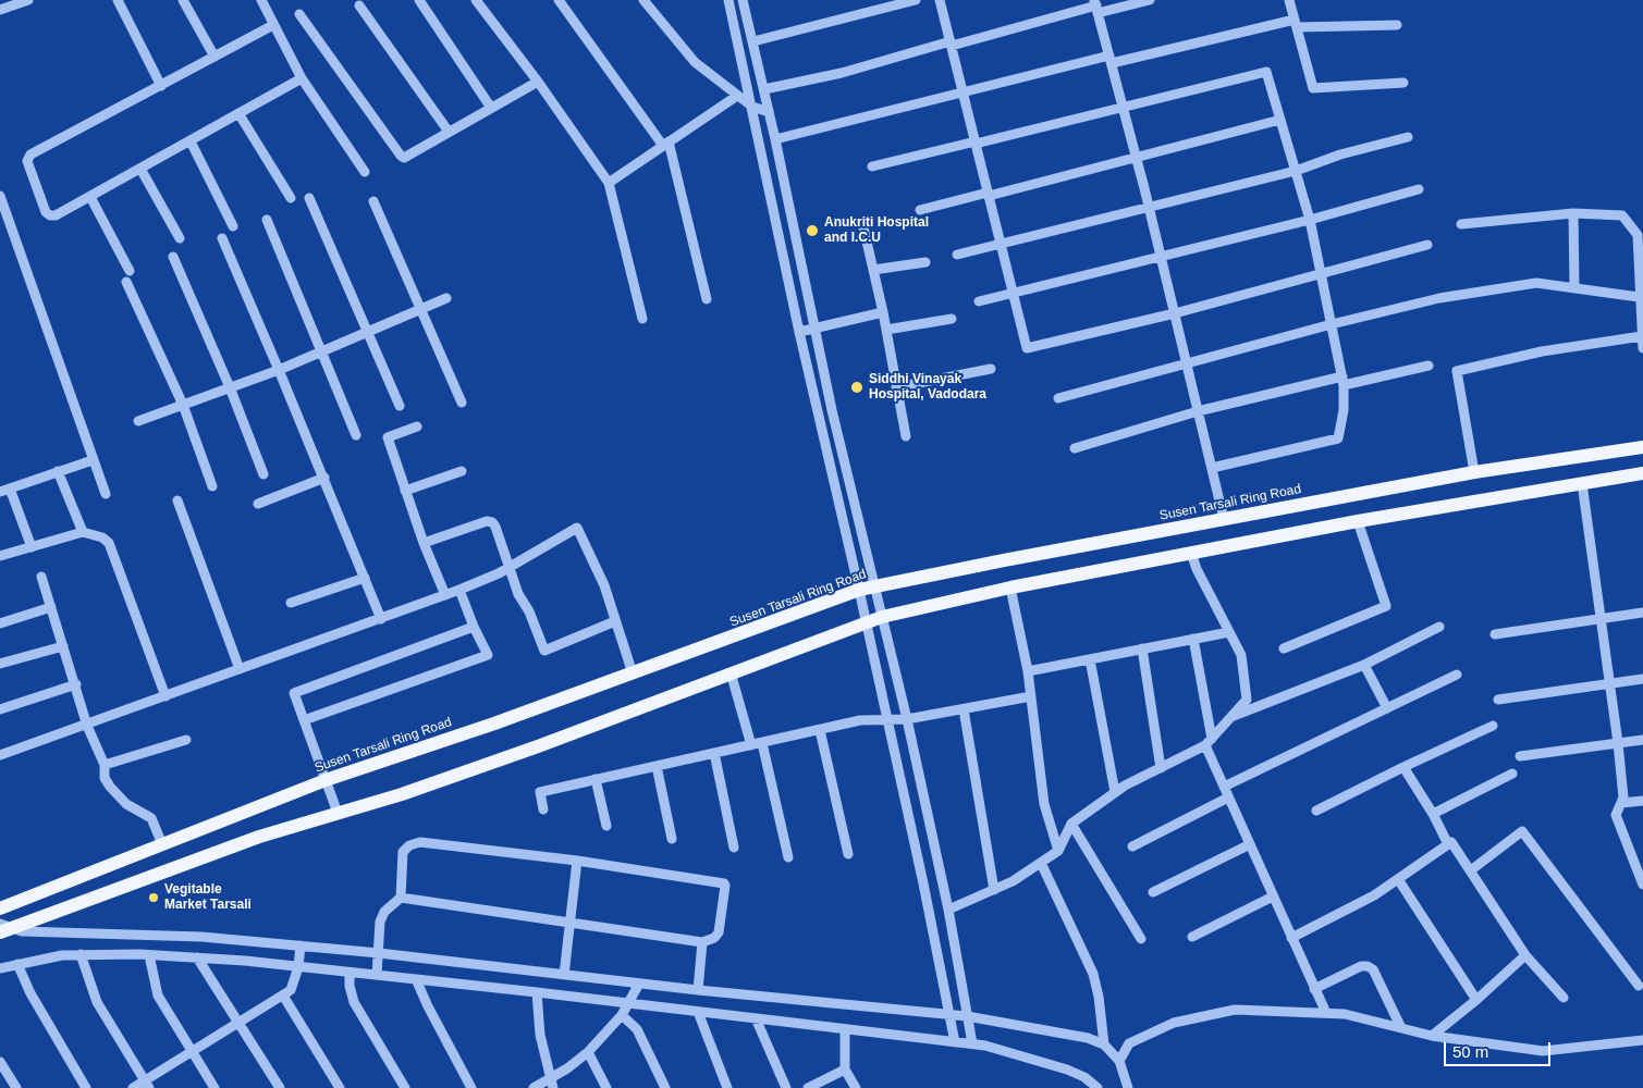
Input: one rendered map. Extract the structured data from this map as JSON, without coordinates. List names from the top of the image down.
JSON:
{
  "streets": {
    "main road": ["Susen Tarsali Ring Road"]
  },
  "places": ["Anukriti Hospital and I.C.U", "Siddhi Vinayak Hospital, Vadodara", "Vegitable Market Tarsali"],
  "scale_bar": "50 m"
}
